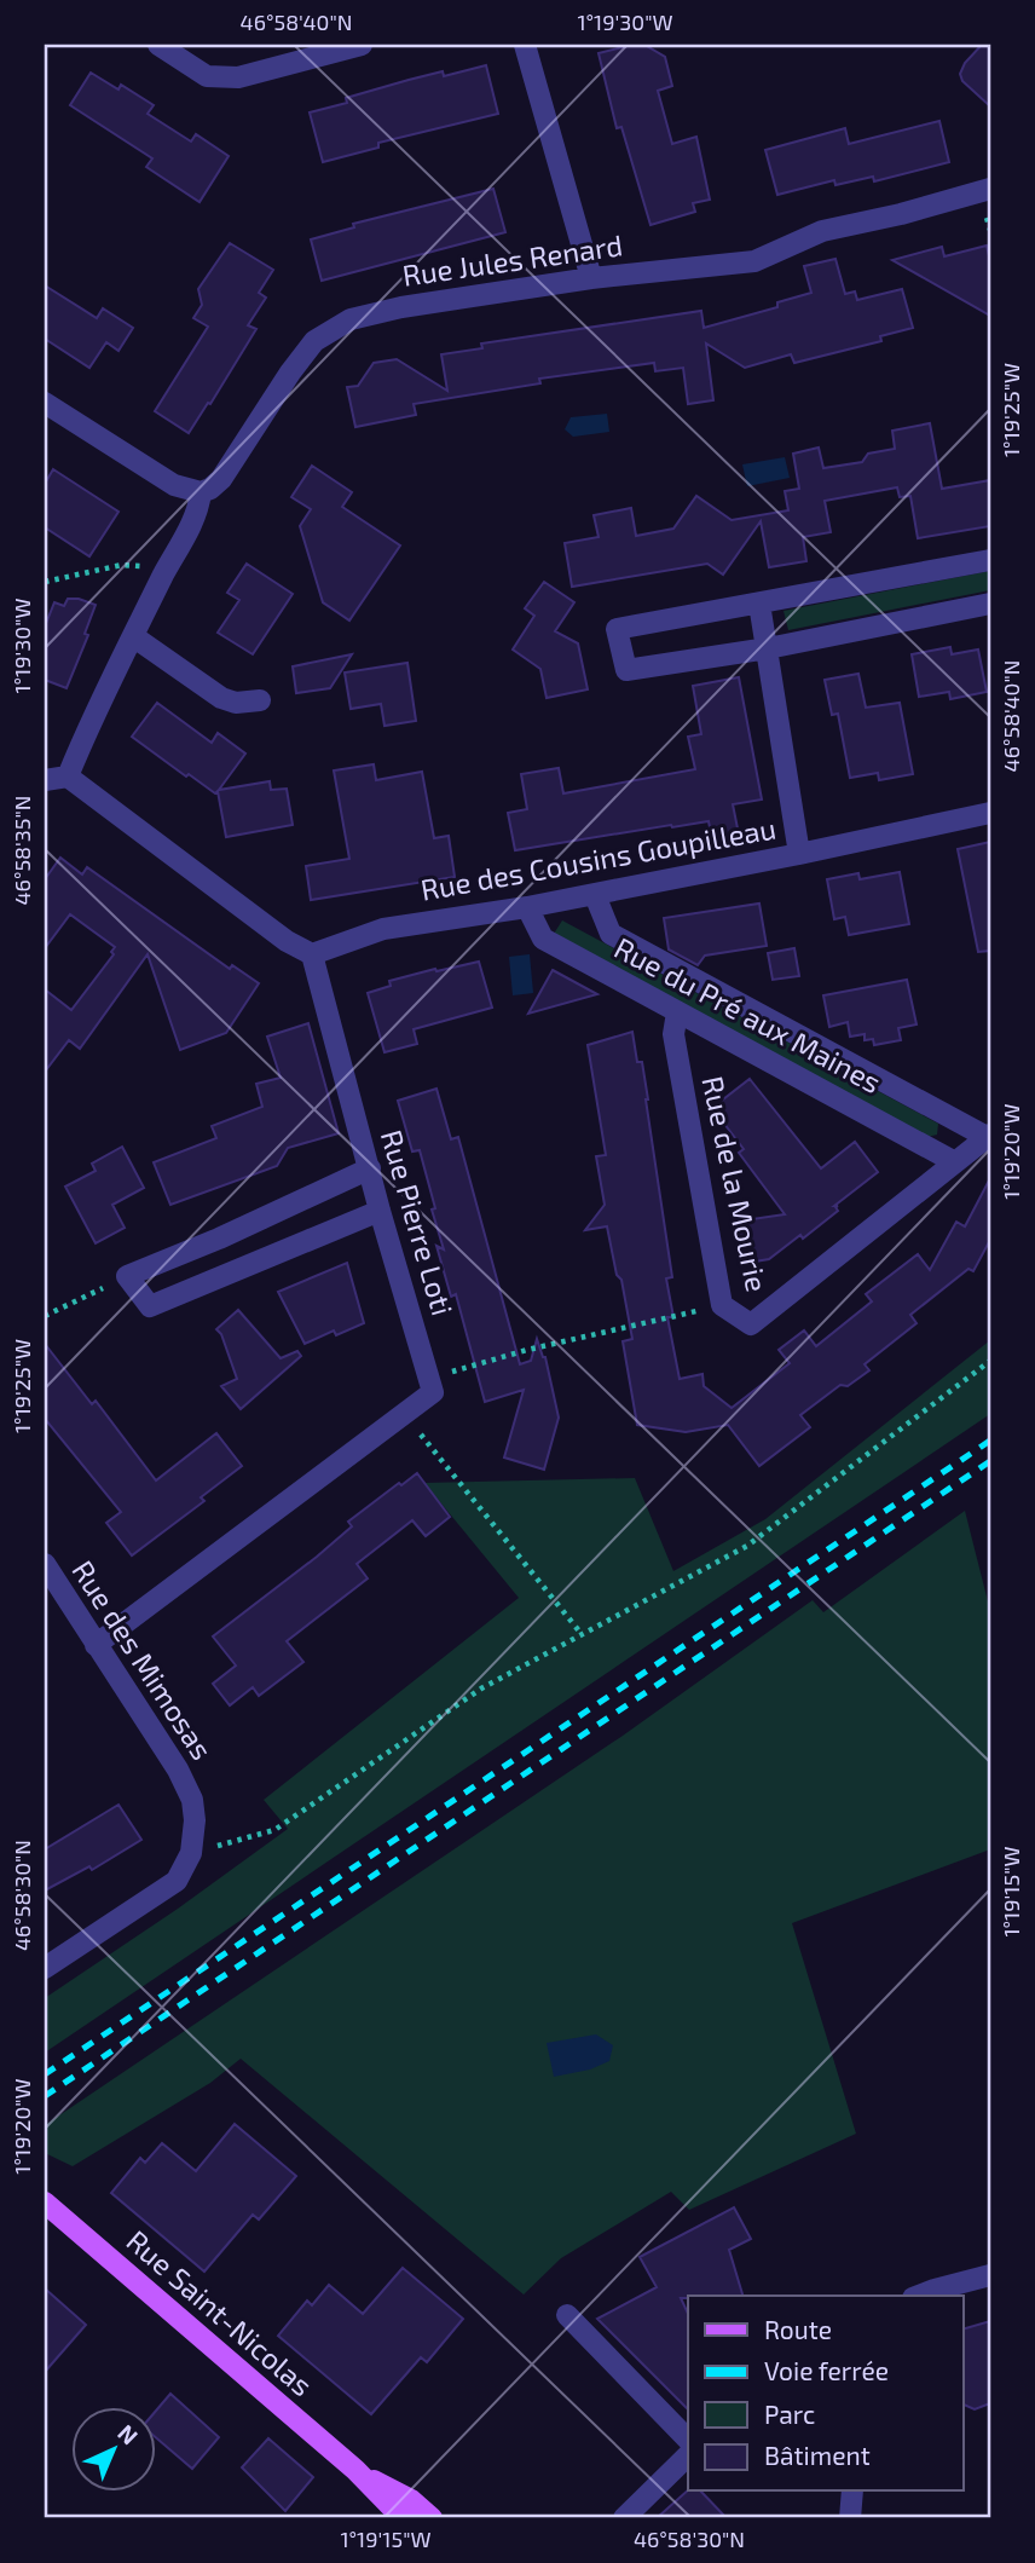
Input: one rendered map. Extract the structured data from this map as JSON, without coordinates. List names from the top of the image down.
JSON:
{
  "streets": {
    "main road": ["Rue Saint-Nicolas"],
    "street": [
      "Rue Jules Renard",
      "Rue des Cousins Goupilleau",
      "Rue du Pré aux Maines",
      "Rue de la Mourie",
      "Rue Pierre Loti",
      "Rue des Mimosas"
    ]
  },
  "crossings": [
    ["Rue des Cousins Goupilleau", "Rue du Pré aux Maines"],
    ["Rue des Cousins Goupilleau", "Rue Pierre Loti"],
    ["Rue du Pré aux Maines", "Rue de la Mourie"]
  ],
  "legend": [
    "Route",
    "Voie ferrée",
    "Parc",
    "Bâtiment"
  ],
  "north": "top right",
  "coordinates": [
    "46°58'40\"N",
    "1°19'30\"W",
    "1°19'25\"W",
    "46°58'35\"N",
    "1°19'20\"W",
    "1°19'15\"W",
    "46°58'30\"N"
  ]
}
